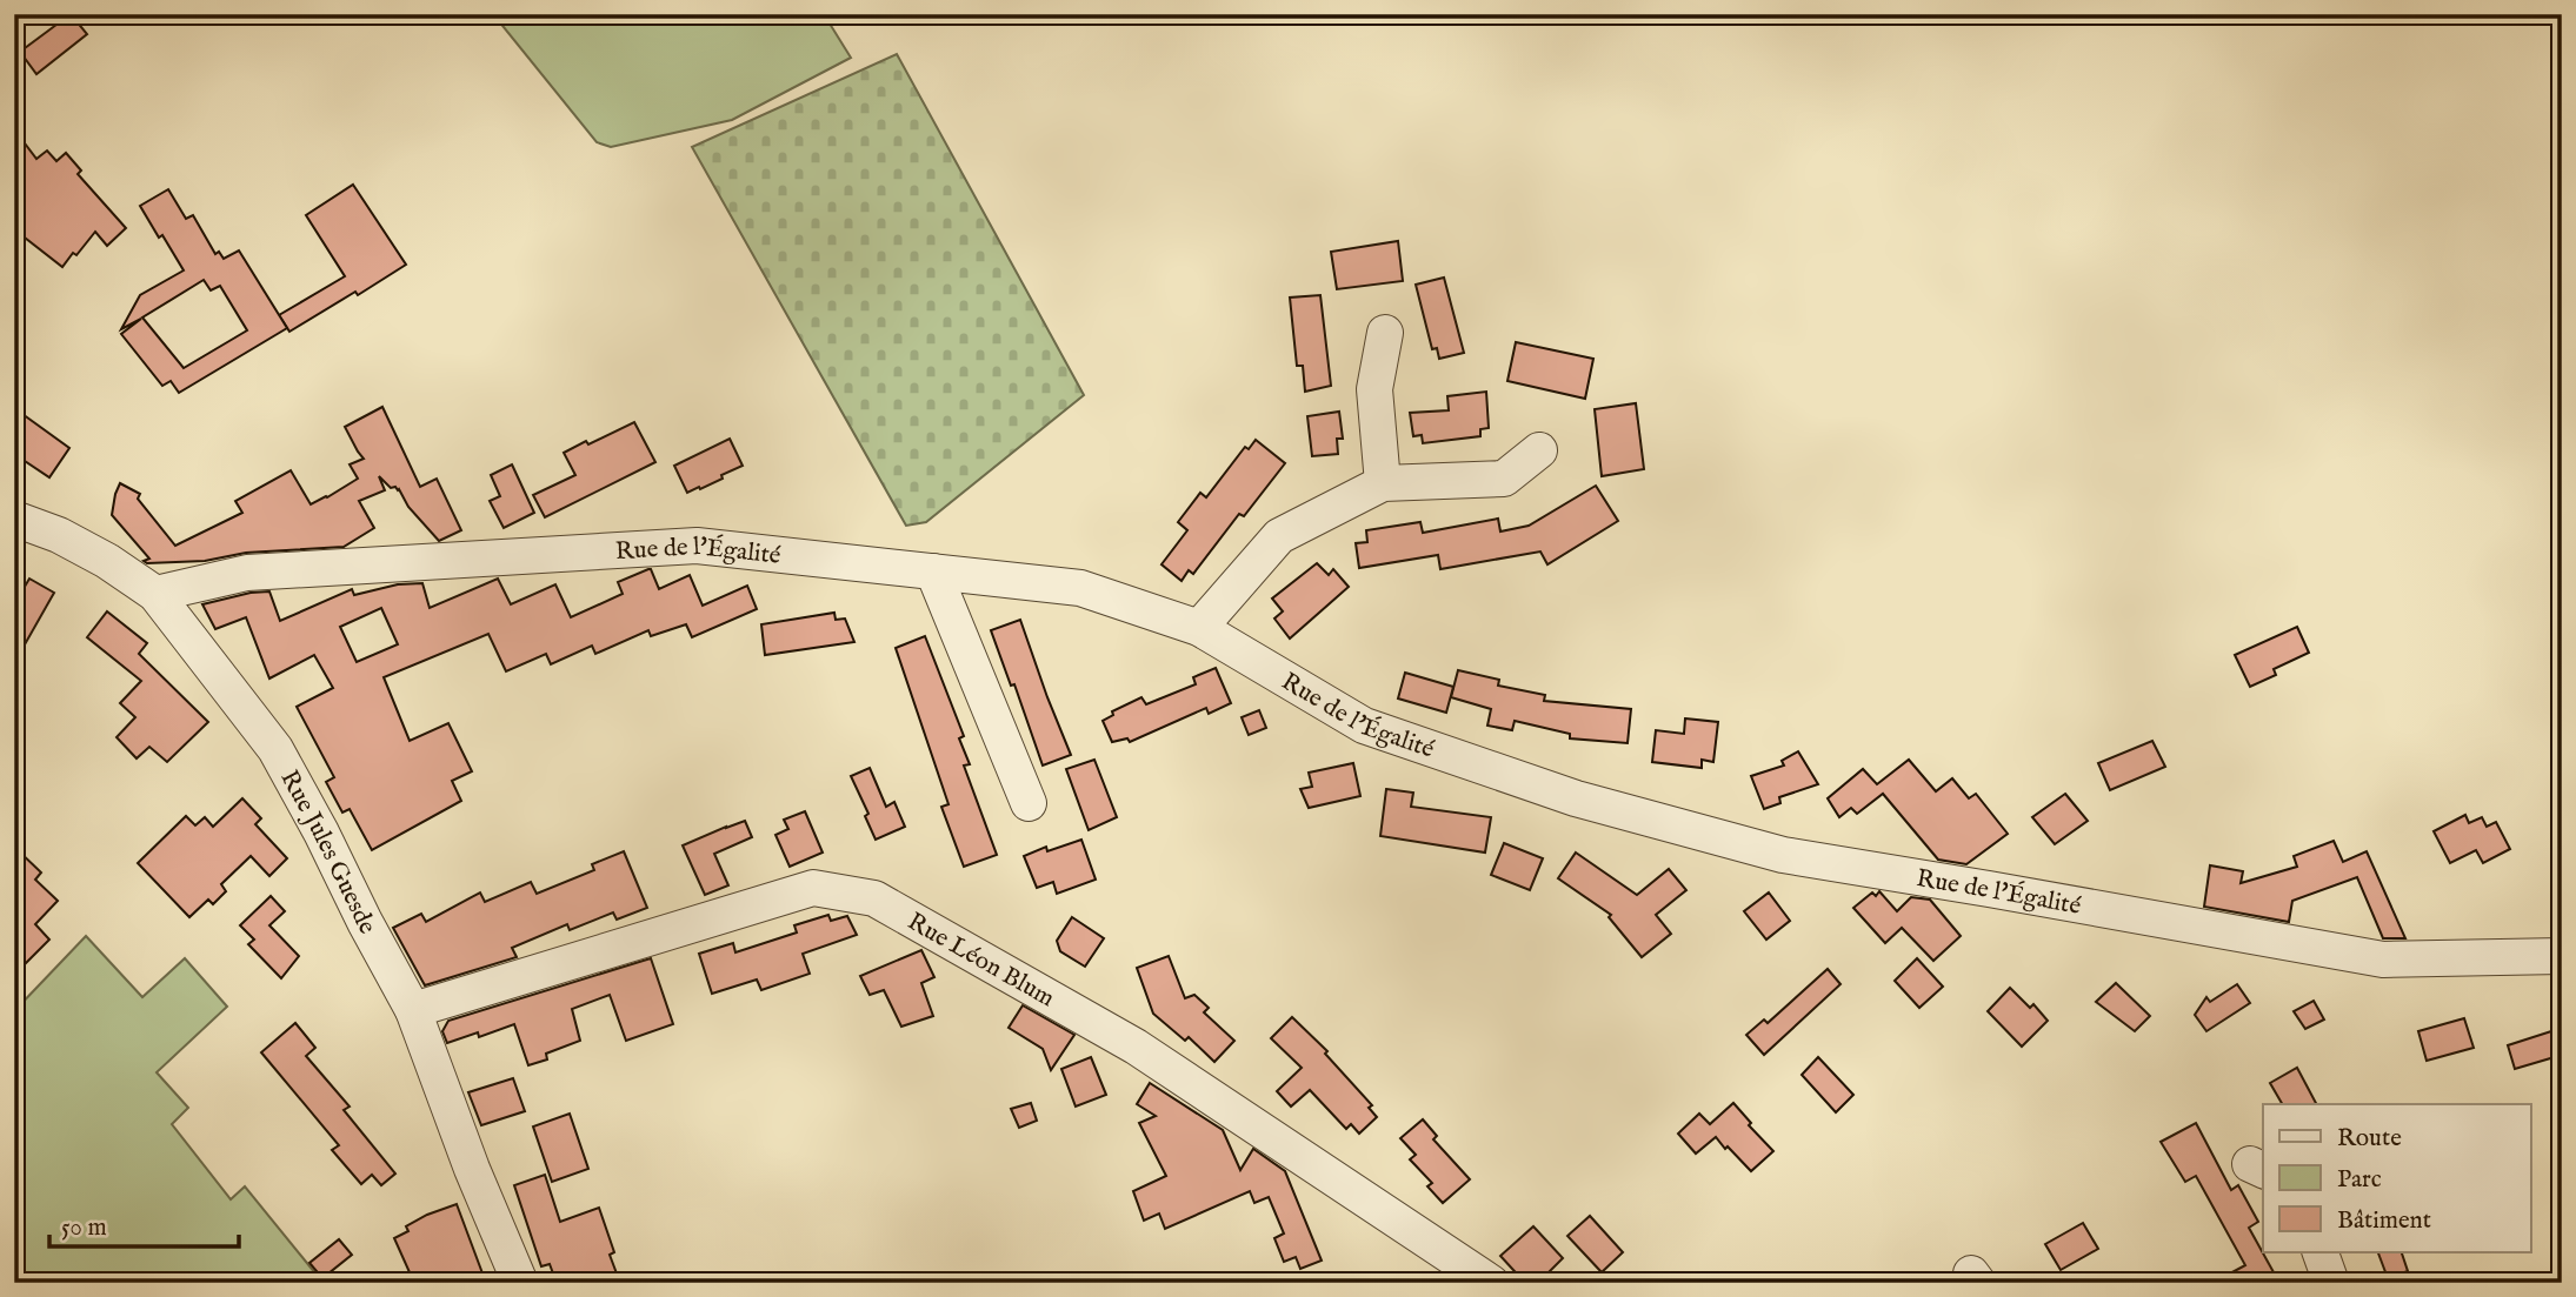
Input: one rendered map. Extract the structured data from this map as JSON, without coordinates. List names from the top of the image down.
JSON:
{
  "streets": {
    "street": ["Rue de l'Égalité", "Rue Jules Guesde", "Rue Léon Blum"]
  },
  "crossings": [
    ["Rue de l'Égalité", "Rue Jules Guesde"],
    ["Rue Jules Guesde", "Rue Léon Blum"]
  ],
  "legend": ["Route", "Parc", "Bâtiment"],
  "scale_bar": "50 m"
}
